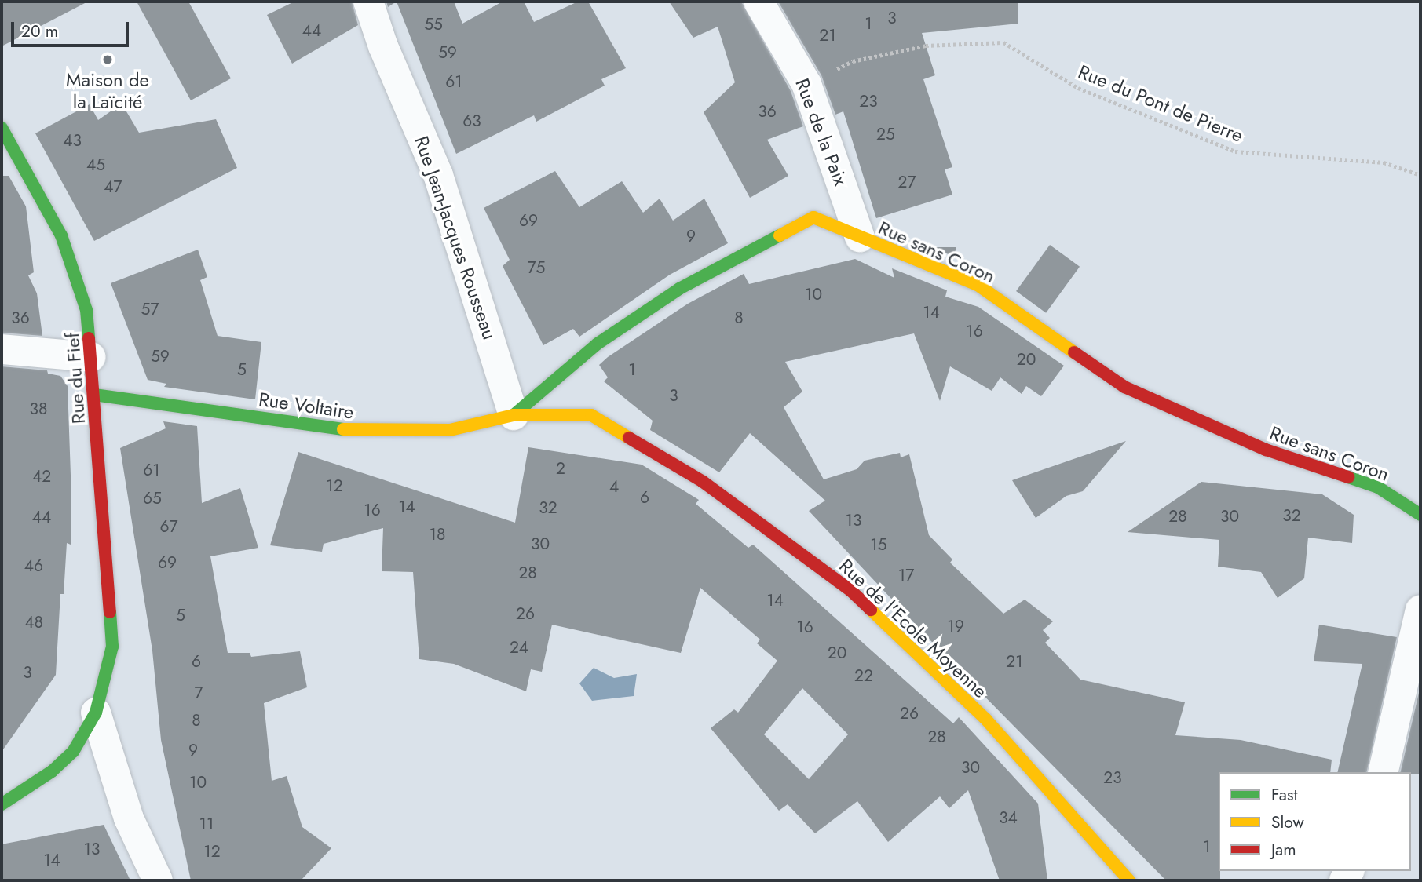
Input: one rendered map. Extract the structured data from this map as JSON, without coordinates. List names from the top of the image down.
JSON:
{
  "streets": {
    "street": [
      "Rue de la Paix",
      "Rue Jean-Jacques Rousseau",
      "Rue sans Coron",
      "Rue du Fief",
      "Rue Voltaire",
      "Rue de l'Ecole Moyenne"
    ],
    "path": ["Rue du Pont de Pierre"]
  },
  "crossings": [
    ["Rue du Pont de Pierre", "Rue de la Paix"],
    ["Rue de la Paix", "Rue sans Coron"],
    ["Rue Jean-Jacques Rousseau", "Rue sans Coron"],
    ["Rue Jean-Jacques Rousseau", "Rue Voltaire"],
    ["Rue Jean-Jacques Rousseau", "Rue de l'Ecole Moyenne"],
    ["Rue sans Coron", "Rue Voltaire"],
    ["Rue sans Coron", "Rue de l'Ecole Moyenne"],
    ["Rue du Fief", "Rue Voltaire"],
    ["Rue Voltaire", "Rue de l'Ecole Moyenne"]
  ],
  "places": ["Maison de la Laïcité"],
  "house_numbers": [
    "3",
    "1",
    "55",
    "44",
    "21",
    "59",
    "61",
    "23",
    "36",
    "63",
    "25",
    "43",
    "45",
    "27",
    "47",
    "69",
    "9",
    "75",
    "10",
    "57",
    "14",
    "36",
    "8",
    "16",
    "59",
    "20",
    "5",
    "1",
    "3",
    "38",
    "2",
    "61",
    "42",
    "12",
    "4",
    "6",
    "65",
    "14",
    "32",
    "16",
    "32",
    "28",
    "30",
    "44",
    "13",
    "67",
    "18",
    "30",
    "15",
    "69",
    "46",
    "28",
    "17",
    "14",
    "26",
    "5",
    "48",
    "19",
    "16",
    "24",
    "20",
    "6",
    "21",
    "3",
    "22",
    "7",
    "26",
    "8",
    "28",
    "9",
    "30",
    "23",
    "10",
    "34",
    "11",
    "1",
    "13",
    "12",
    "14"
  ],
  "legend": ["Fast", "Slow", "Jam"],
  "scale_bar": "20 m"
}
